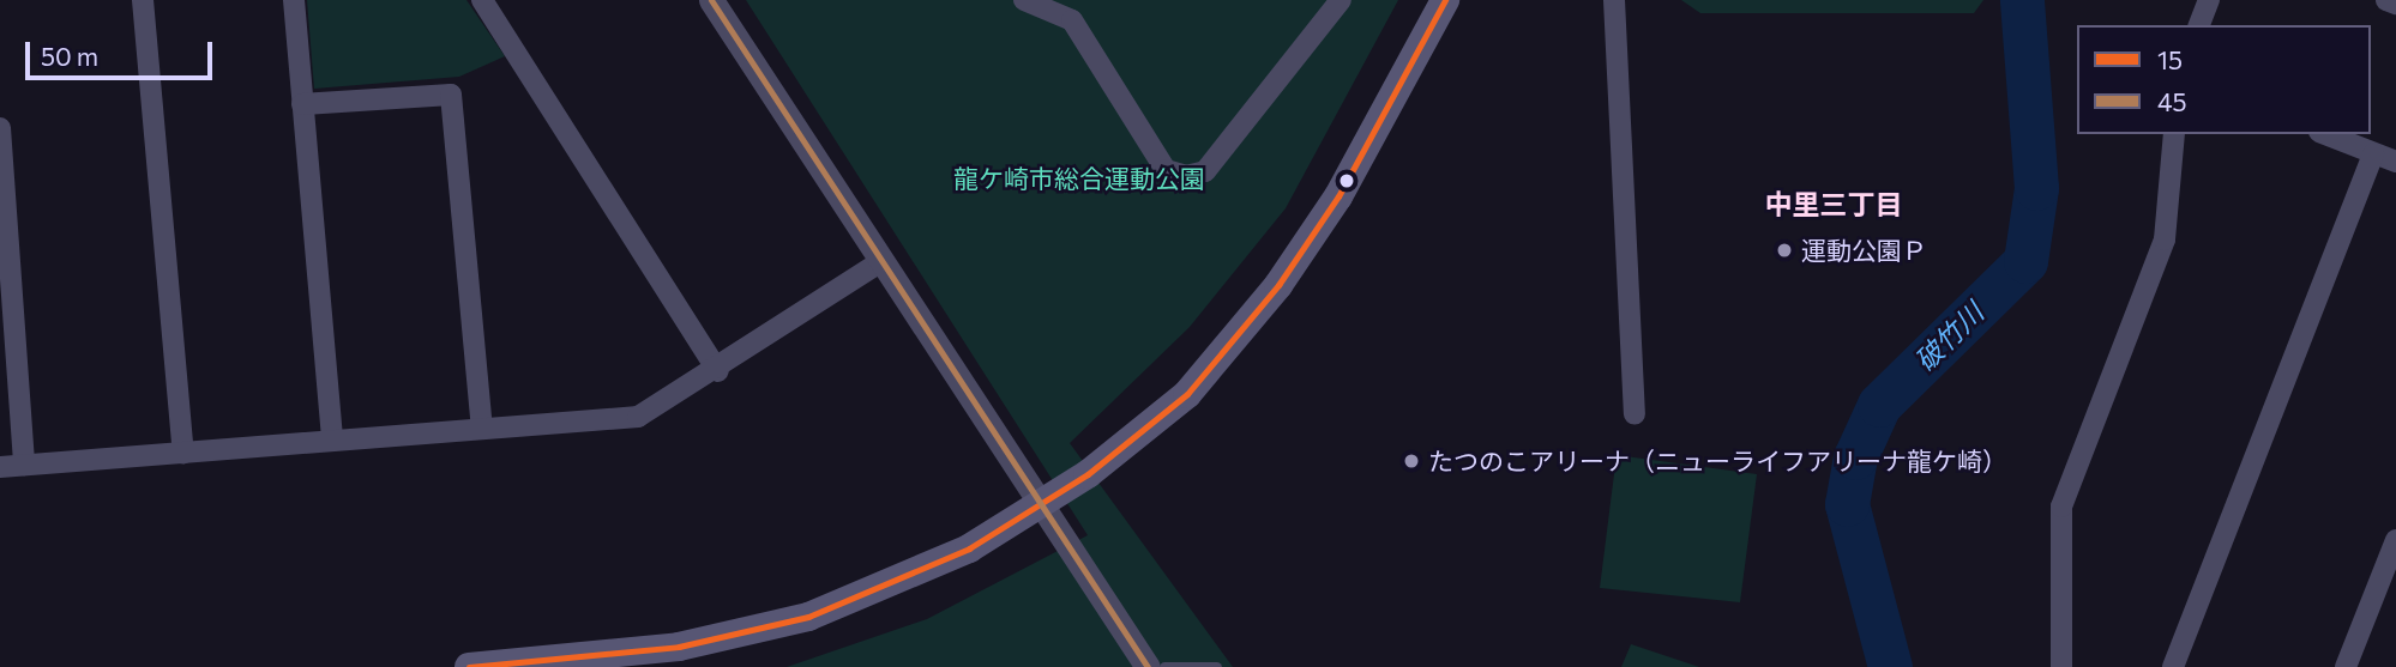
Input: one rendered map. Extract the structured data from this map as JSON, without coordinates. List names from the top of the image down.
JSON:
{
  "districts": ["中里三丁目"],
  "water": ["破竹川"],
  "parks": ["龍ケ崎市総合運動公園"],
  "places": ["運動公園Ｐ", "たつのこアリーナ（ニューライフアリーナ龍ケ崎）"],
  "lines": ["transit line 15", "transit line 45"],
  "legend": ["15", "45"],
  "scale_bar": "50 m"
}
